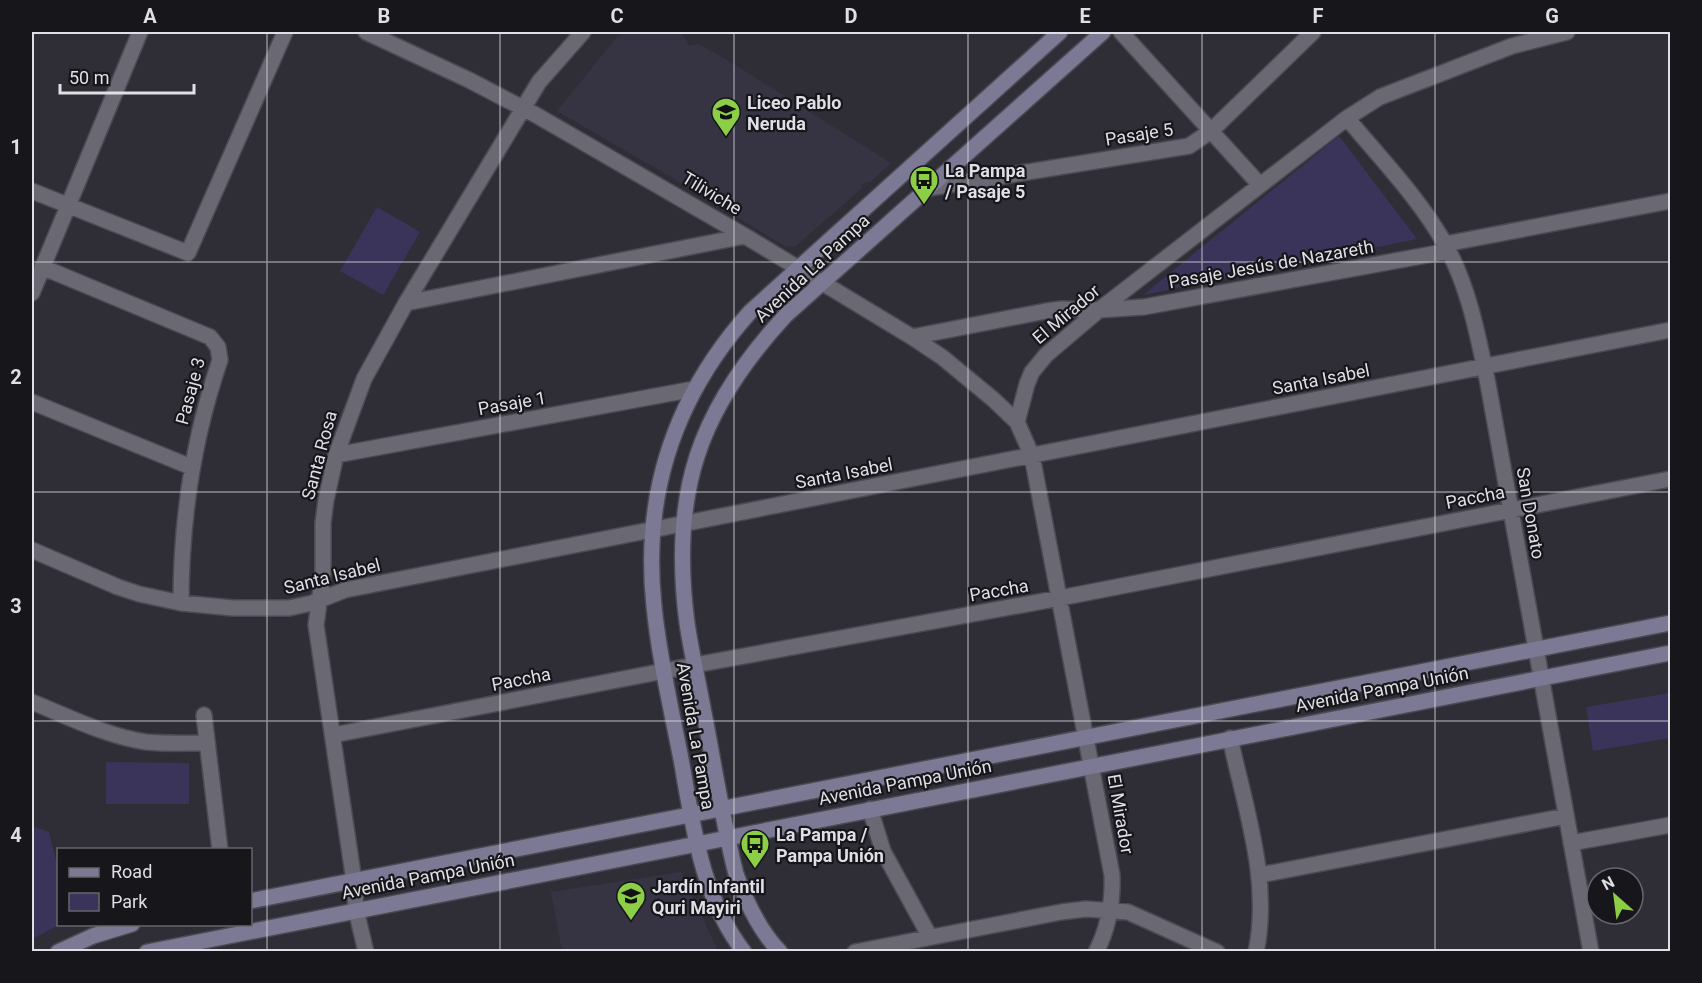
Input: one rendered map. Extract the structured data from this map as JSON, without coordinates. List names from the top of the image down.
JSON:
{
  "streets": {
    "street": [
      "Pasaje 5",
      "Tiliviche",
      "Pasaje Jesús de Nazareth",
      "Avenida La Pampa",
      "El Mirador",
      "Santa Isabel",
      "Pasaje 3",
      "Pasaje 1",
      "Santa Rosa",
      "Paccha",
      "San Donato",
      "Avenida Pampa Unión"
    ]
  },
  "crossings": [
    ["Pasaje 5", "Avenida La Pampa"],
    ["Tiliviche", "Pasaje Jesús de Nazareth"],
    ["Tiliviche", "Avenida La Pampa"],
    ["Tiliviche", "El Mirador"],
    ["Tiliviche", "Santa Rosa"],
    ["Pasaje Jesús de Nazareth", "El Mirador"],
    ["Pasaje Jesús de Nazareth", "San Donato"],
    ["Avenida La Pampa", "Santa Isabel"],
    ["Avenida La Pampa", "Pasaje 1"],
    ["Avenida La Pampa", "Paccha"],
    ["Avenida La Pampa", "Avenida Pampa Unión"],
    ["El Mirador", "Santa Isabel"],
    ["El Mirador", "Paccha"],
    ["El Mirador", "San Donato"],
    ["El Mirador", "Avenida Pampa Unión"],
    ["Santa Isabel", "Pasaje 3"],
    ["Santa Isabel", "Santa Rosa"],
    ["Santa Isabel", "San Donato"],
    ["Pasaje 1", "Santa Rosa"],
    ["Santa Rosa", "Paccha"],
    ["Santa Rosa", "Avenida Pampa Unión"],
    ["Paccha", "San Donato"],
    ["San Donato", "Avenida Pampa Unión"]
  ],
  "places": {
    "school or university": ["Liceo Pablo Neruda", "Jardín Infantil Quri Mayiri"],
    "bus stop": ["La Pampa / Pasaje 5", "La Pampa / Pampa Unión"]
  },
  "legend": ["Road", "Park"],
  "scale_bar": "50 m",
  "north": "top left",
  "grid": {
    "columns": [
      "A",
      "B",
      "C",
      "D",
      "E",
      "F",
      "G"
    ],
    "rows": [
      "1",
      "2",
      "3",
      "4"
    ]
  }
}
